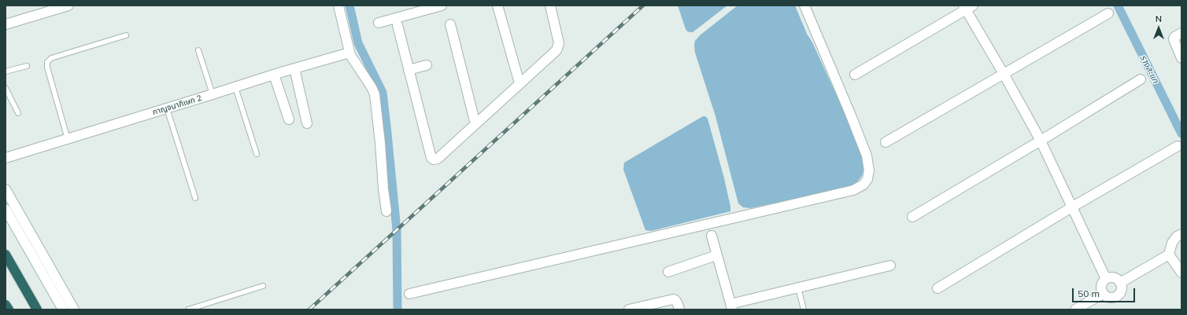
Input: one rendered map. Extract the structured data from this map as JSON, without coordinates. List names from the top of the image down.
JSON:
{
  "streets": {
    "street": ["กาญจนาภิเษก 2"]
  },
  "water": ["รางสะแก"],
  "scale_bar": "50 m",
  "north": "top"
}
